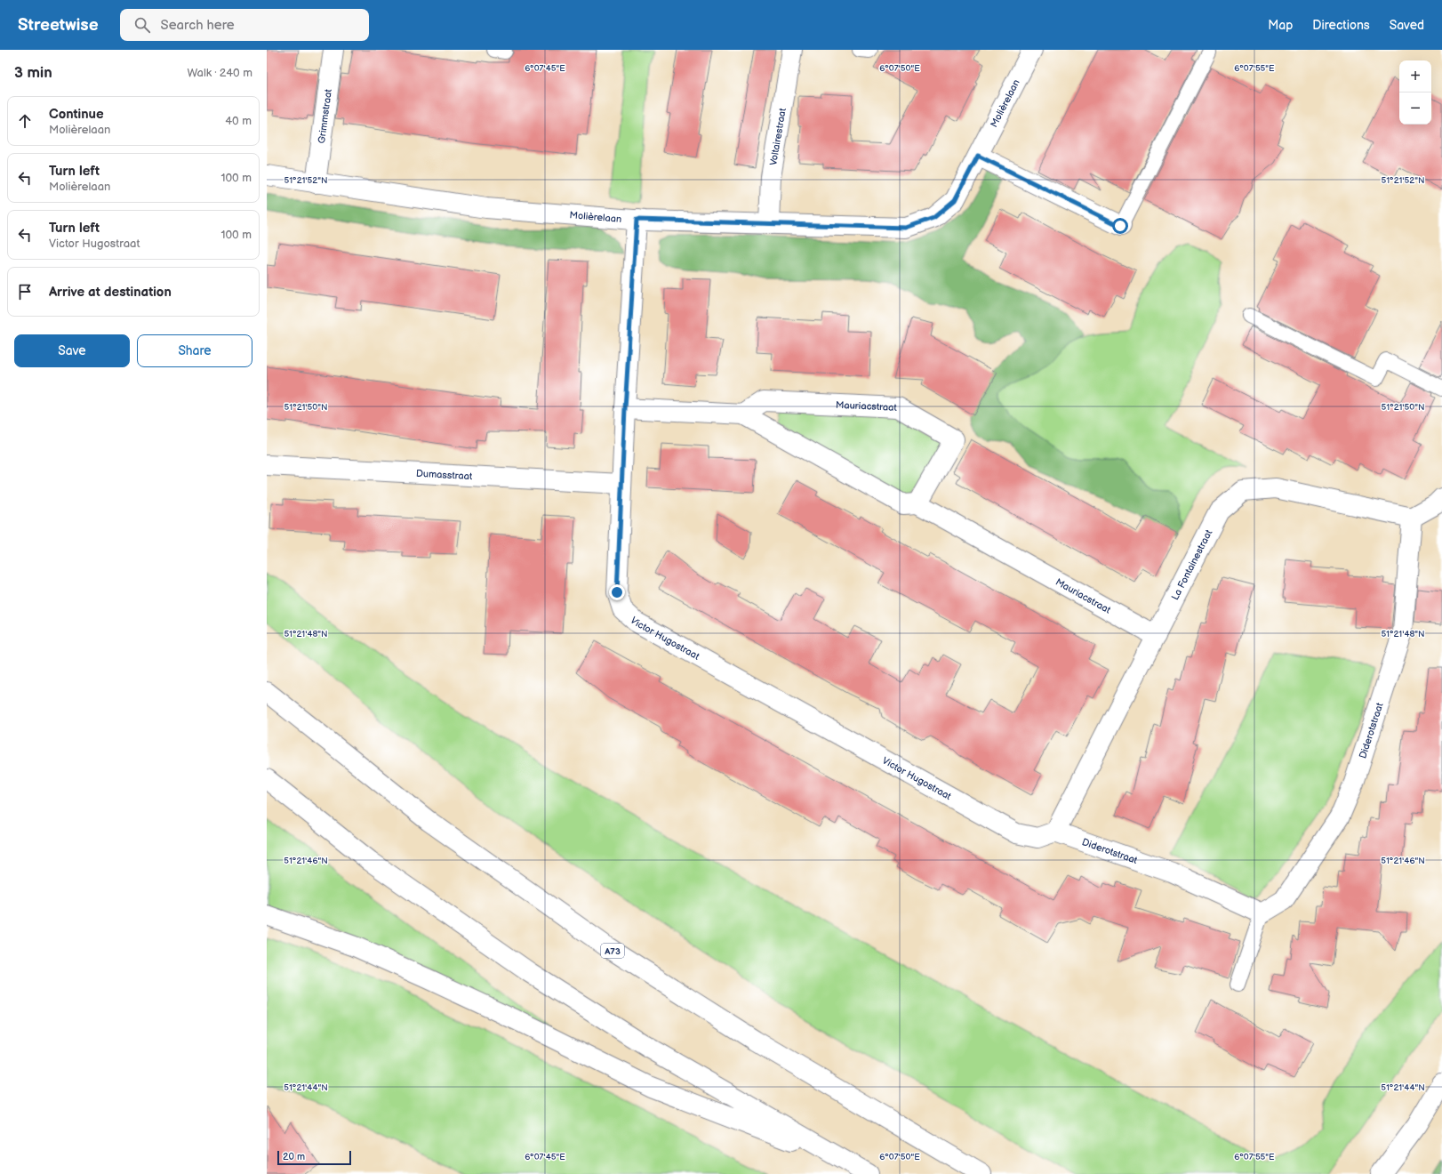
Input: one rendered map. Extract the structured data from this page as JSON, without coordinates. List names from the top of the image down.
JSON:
{
  "streets": {
    "main road": [
      "Molièrelaan",
      "Grimmstraat",
      "Voltairestraat",
      "Mauriacstraat",
      "Dumasstraat",
      "La Fontainestraat",
      "Victor Hugostraat",
      "Diderotstraat",
      "A73"
    ]
  },
  "crossings": [
    ["Molièrelaan", "Grimmstraat"],
    ["Molièrelaan", "Voltairestraat"],
    ["Molièrelaan", "Victor Hugostraat"],
    ["Mauriacstraat", "La Fontainestraat"],
    ["Mauriacstraat", "Victor Hugostraat"],
    ["Dumasstraat", "Victor Hugostraat"],
    ["La Fontainestraat", "Victor Hugostraat"],
    ["La Fontainestraat", "Diderotstraat"],
    ["Victor Hugostraat", "Diderotstraat"]
  ],
  "scale_bar": "20 m",
  "page": {
    "header": "Streetwise",
    "search": "Search here",
    "nav": ["Map", "Directions", "Saved"],
    "heading": ["3 min", "Walk · 240 m"],
    "map_buttons": ["+", "−"],
    "list": [
      ["Continue", "Molièrelaan", "40 m"],
      ["Turn left", "Molièrelaan", "100 m"],
      ["Turn left", "Victor Hugostraat", "100 m"],
      "Arrive at destination"
    ],
    "buttons": ["Save", "Share"],
    "scale": "20 m"
  },
  "coordinates": [
    "6°07'45\"E",
    "6°07'50\"E",
    "6°07'55\"E",
    "51°21'52\"N",
    "51°21'50\"N",
    "51°21'48\"N",
    "51°21'46\"N",
    "51°21'44\"N"
  ]
}
